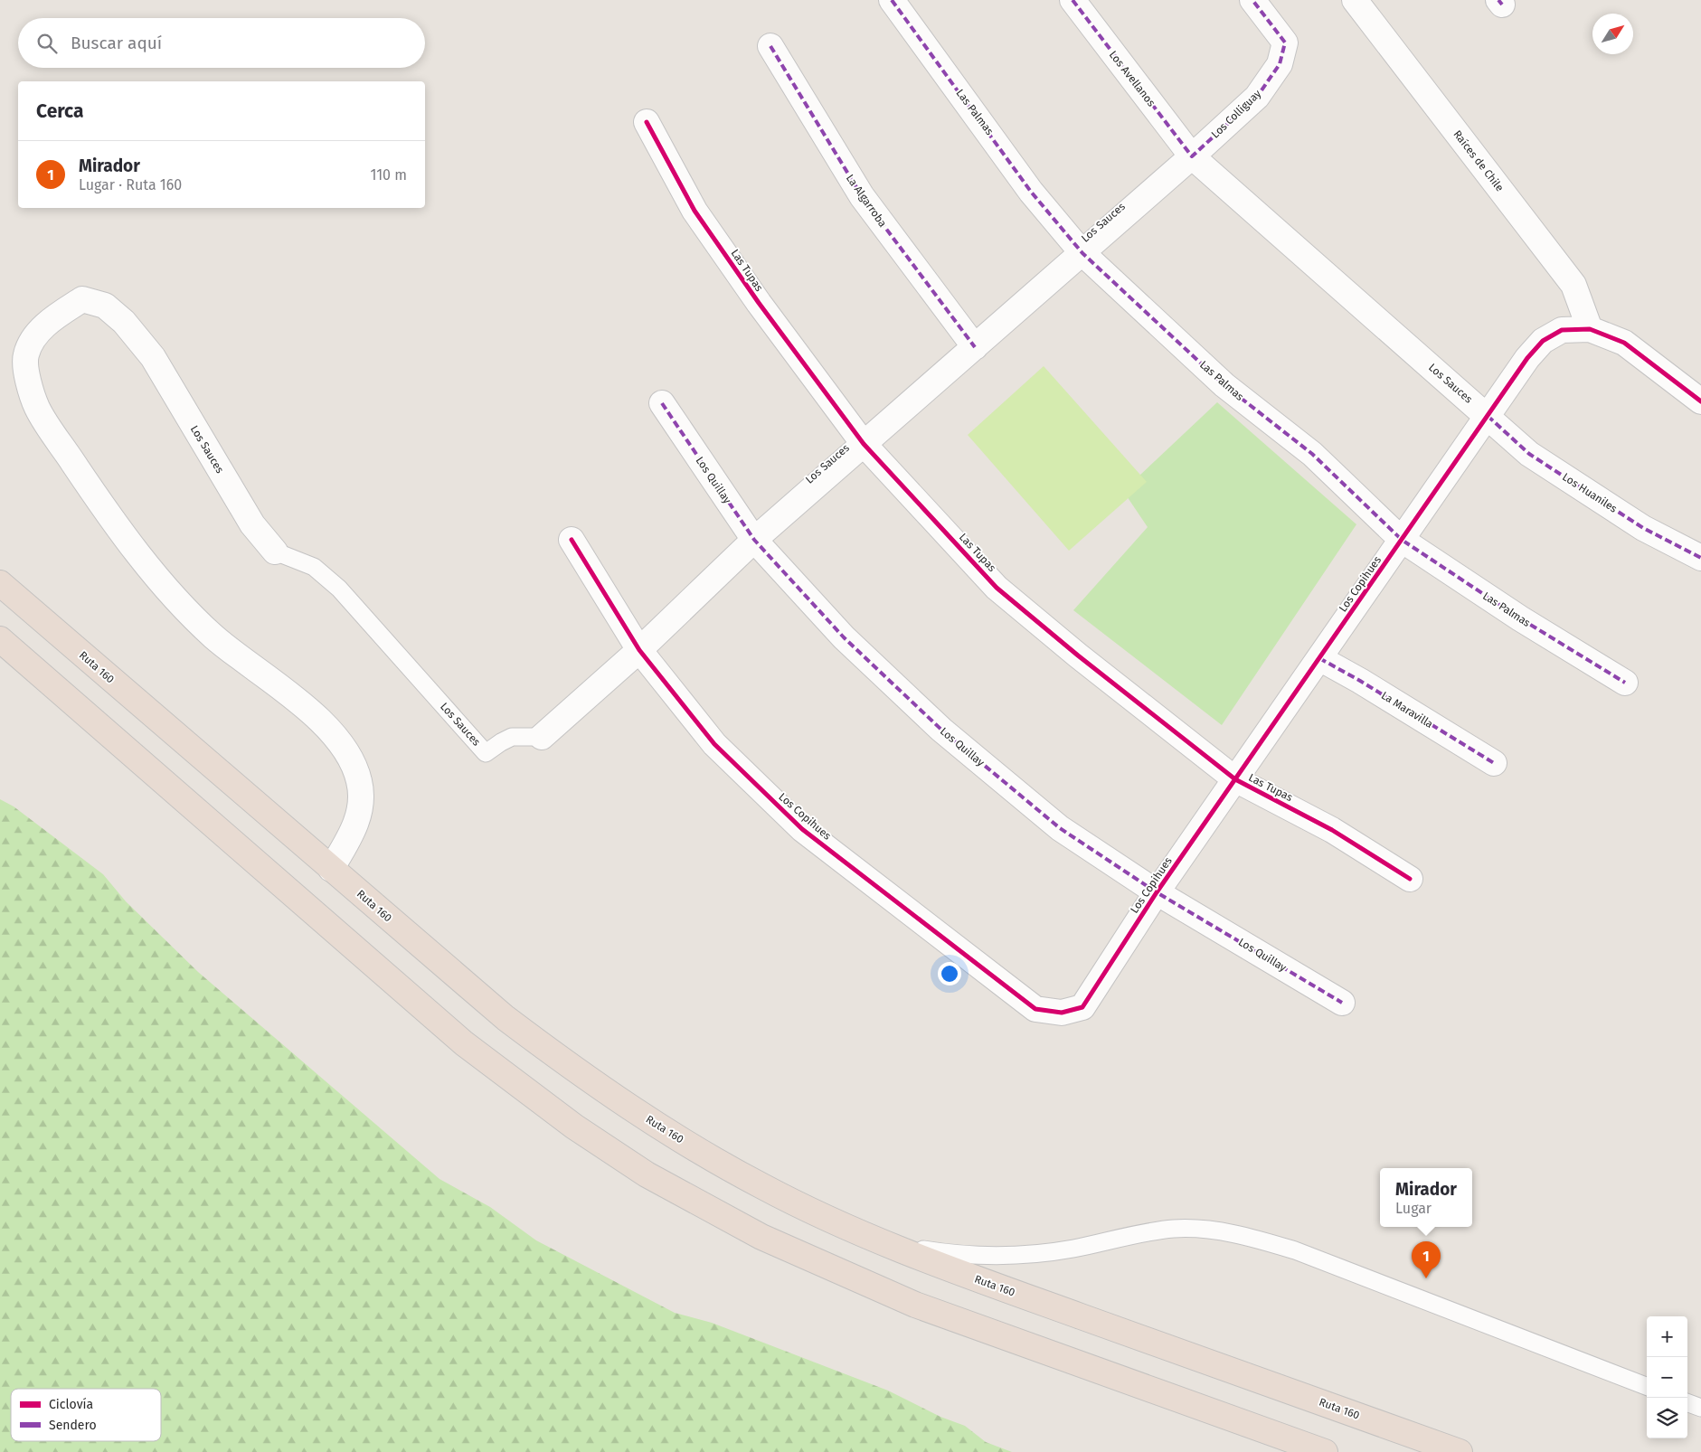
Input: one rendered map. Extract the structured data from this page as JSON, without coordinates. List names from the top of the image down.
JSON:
{
  "streets": {
    "highway": ["Ruta 160"],
    "street": [
      "Los Avellanos",
      "Las Palmas",
      "Los Colliguay",
      "Raíces de Chile",
      "La Algarroba",
      "Los Sauces",
      "Las Tupas",
      "Los Quillay",
      "Los Huaniles",
      "Los Copihues",
      "La Maravilla"
    ]
  },
  "crossings": [
    ["Los Avellanos", "Los Colliguay"],
    ["Los Avellanos", "Los Sauces"],
    ["Las Palmas", "Los Sauces"],
    ["Las Palmas", "Los Copihues"],
    ["Los Colliguay", "Los Sauces"],
    ["Raíces de Chile", "Los Copihues"],
    ["La Algarroba", "Los Sauces"],
    ["Los Sauces", "Las Tupas"],
    ["Los Sauces", "Los Quillay"],
    ["Los Sauces", "Los Huaniles"],
    ["Los Sauces", "Los Copihues"],
    ["Los Sauces", "Ruta 160"],
    ["Las Tupas", "Los Copihues"],
    ["Los Quillay", "Los Copihues"],
    ["Los Huaniles", "Los Copihues"],
    ["Los Copihues", "La Maravilla"]
  ],
  "legend": ["Ciclovía", "Sendero"],
  "north": "top right",
  "page": {
    "search": "Buscar aquí",
    "heading": "Cerca",
    "list": [
      {
        "mark": "1",
        "name": "Mirador",
        "note": "Lugar · Ruta 160",
        "value": "110 m"
      }
    ],
    "popup": ["Mirador", "Lugar"],
    "pins": "1",
    "map_buttons": ["+", "−"]
  }
}
